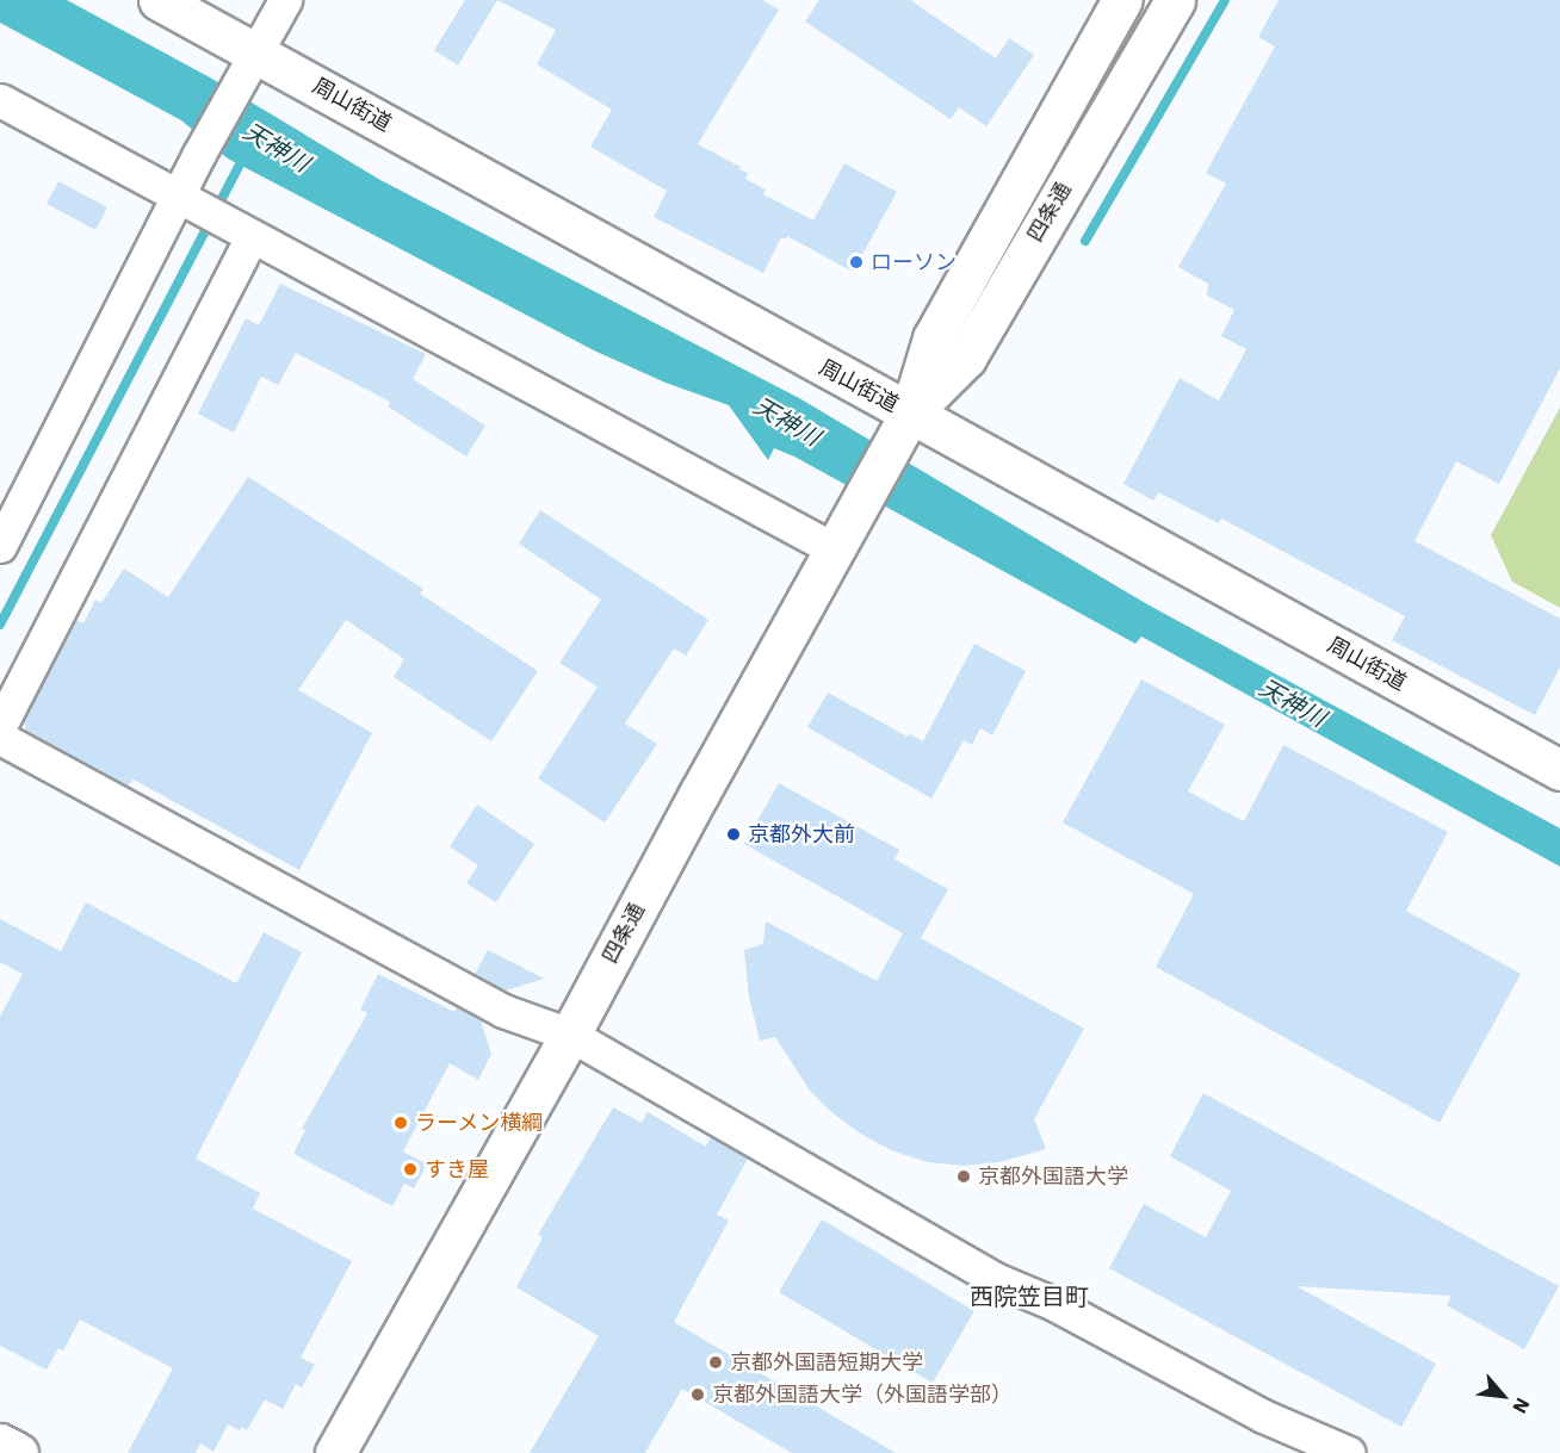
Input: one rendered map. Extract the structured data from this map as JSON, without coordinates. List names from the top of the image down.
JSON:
{
  "streets": {
    "main road": ["周山街道", "四条通"]
  },
  "crossings": [
    ["周山街道", "四条通"]
  ],
  "districts": ["西院笠目町"],
  "water": ["天神川"],
  "places": [
    "ローソン",
    "京都外大前",
    "ラーメン横綱",
    "すき屋",
    "京都外国語大学",
    "京都外国語短期大学",
    "京都外国語大学（外国語学部）"
  ],
  "north": "bottom right"
}
